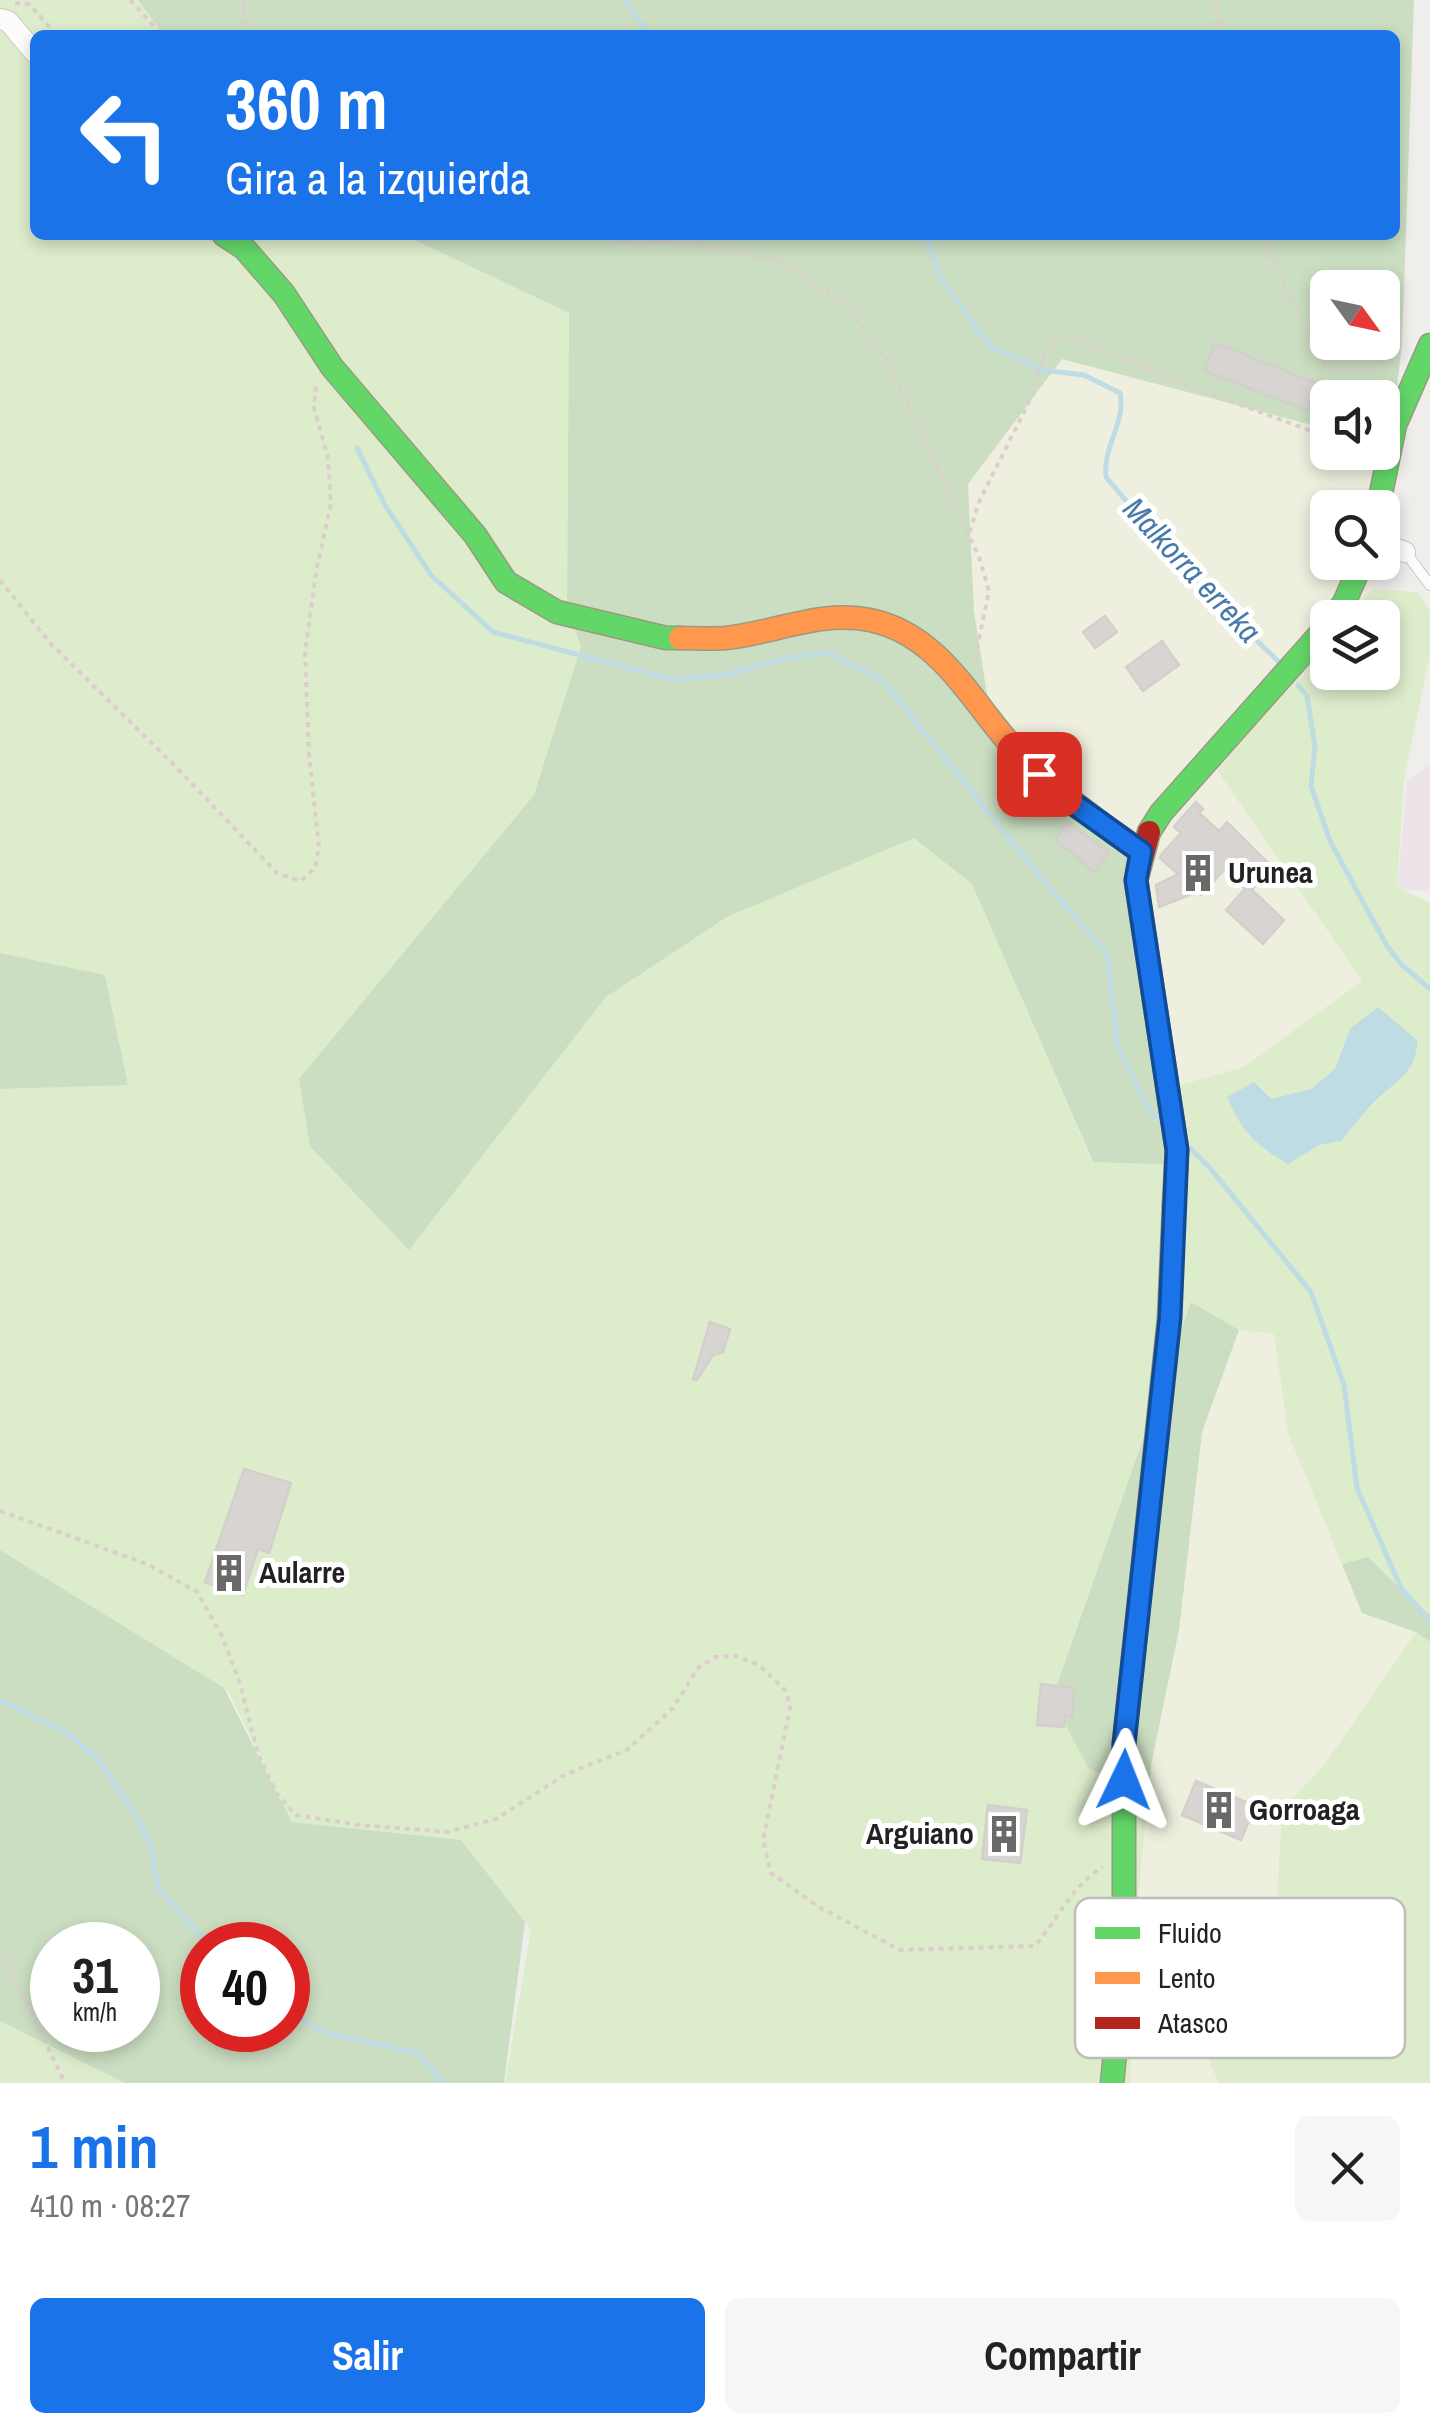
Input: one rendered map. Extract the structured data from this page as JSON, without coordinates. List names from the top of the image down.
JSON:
{
  "water": ["Malkorra erreka"],
  "places": {
    "building": [
      "Urunea",
      "Aularre",
      "Gorroaga",
      "Arguiano"
    ]
  },
  "legend": ["Fluido", "Lento", "Atasco"],
  "north": "bottom right",
  "page": {
    "turn": ["360 m", "Gira a la izquierda"],
    "speed": "31 km/h",
    "limit": "40",
    "heading": ["1 min", "410 m · 08:27"],
    "buttons": ["Salir", "Compartir"]
  }
}
